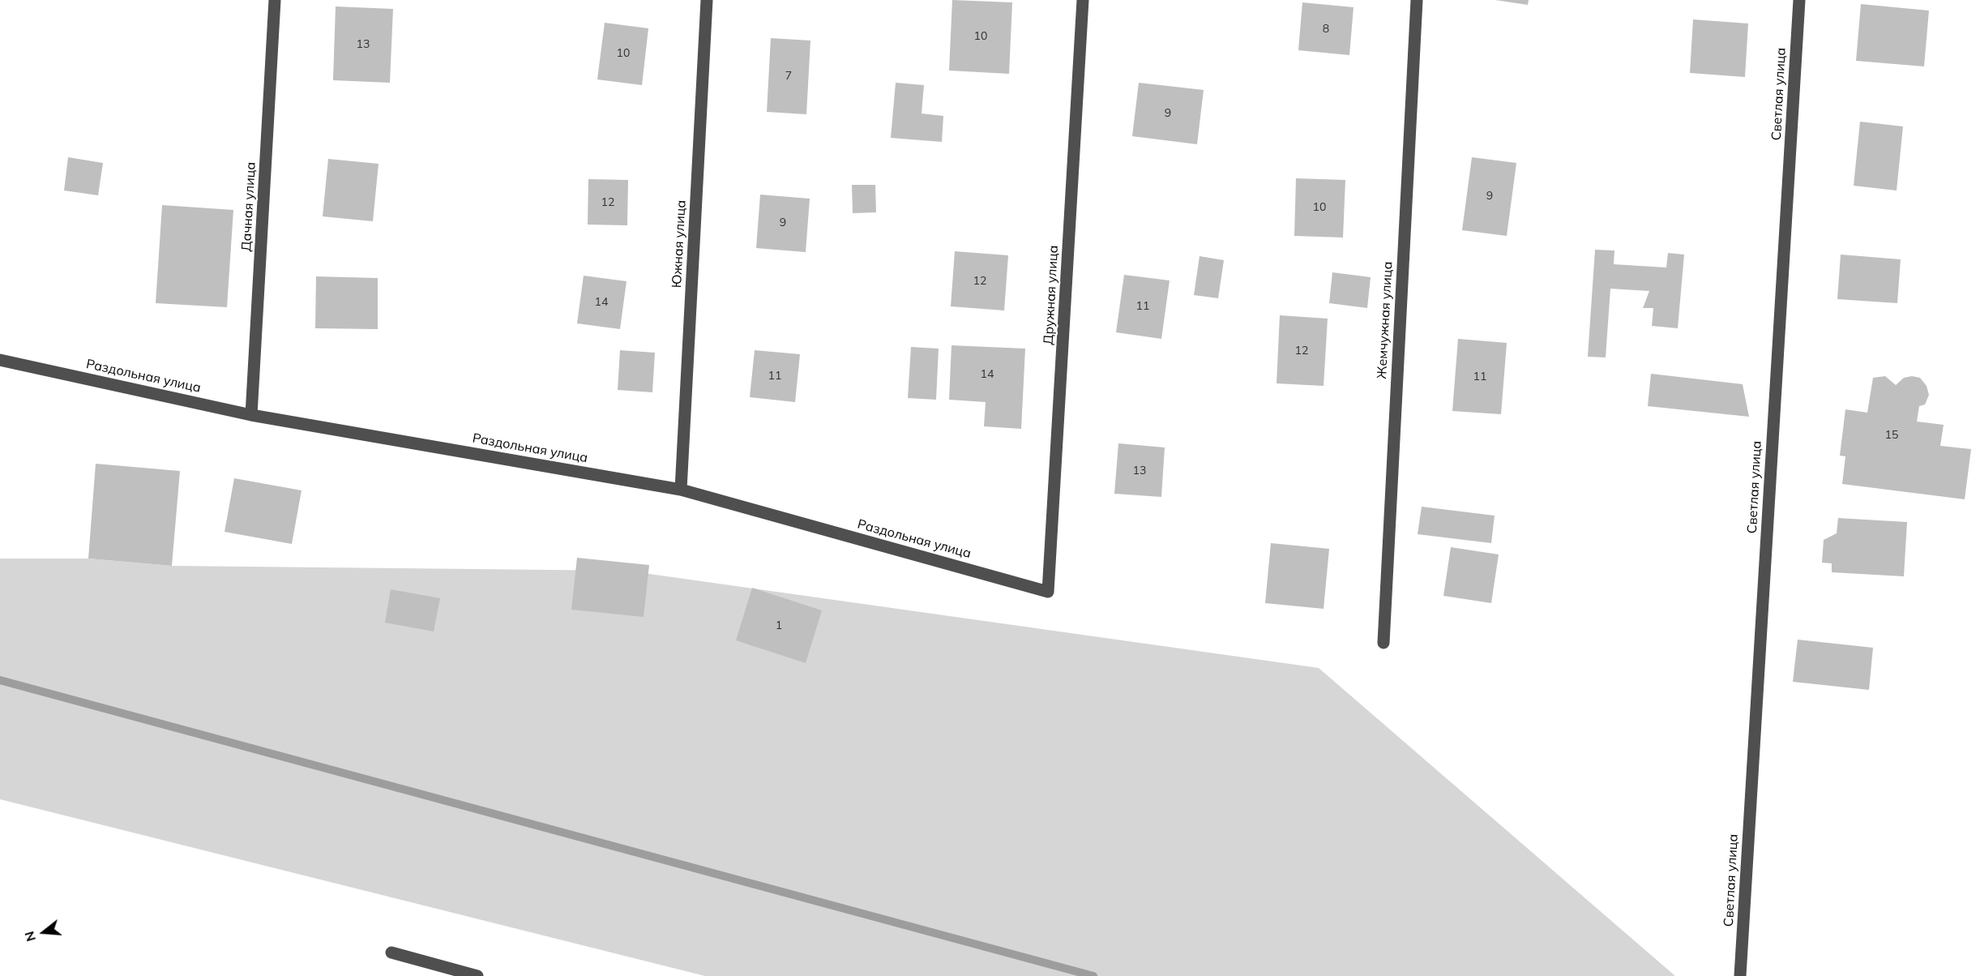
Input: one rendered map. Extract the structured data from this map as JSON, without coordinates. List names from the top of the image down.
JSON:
{
  "streets": {
    "street": [
      "Светлая улица",
      "Дачная улица",
      "Южная улица",
      "Дружная улица",
      "Жемчужная улица",
      "Раздольная улица"
    ]
  },
  "crossings": [
    ["Дачная улица", "Раздольная улица"],
    ["Южная улица", "Раздольная улица"],
    ["Дружная улица", "Раздольная улица"]
  ],
  "house_numbers": [
    "8",
    "10",
    "13",
    "10",
    "7",
    "9",
    "9",
    "12",
    "10",
    "9",
    "12",
    "14",
    "11",
    "12",
    "14",
    "11",
    "11",
    "15",
    "13",
    "1"
  ],
  "north": "left"
}
